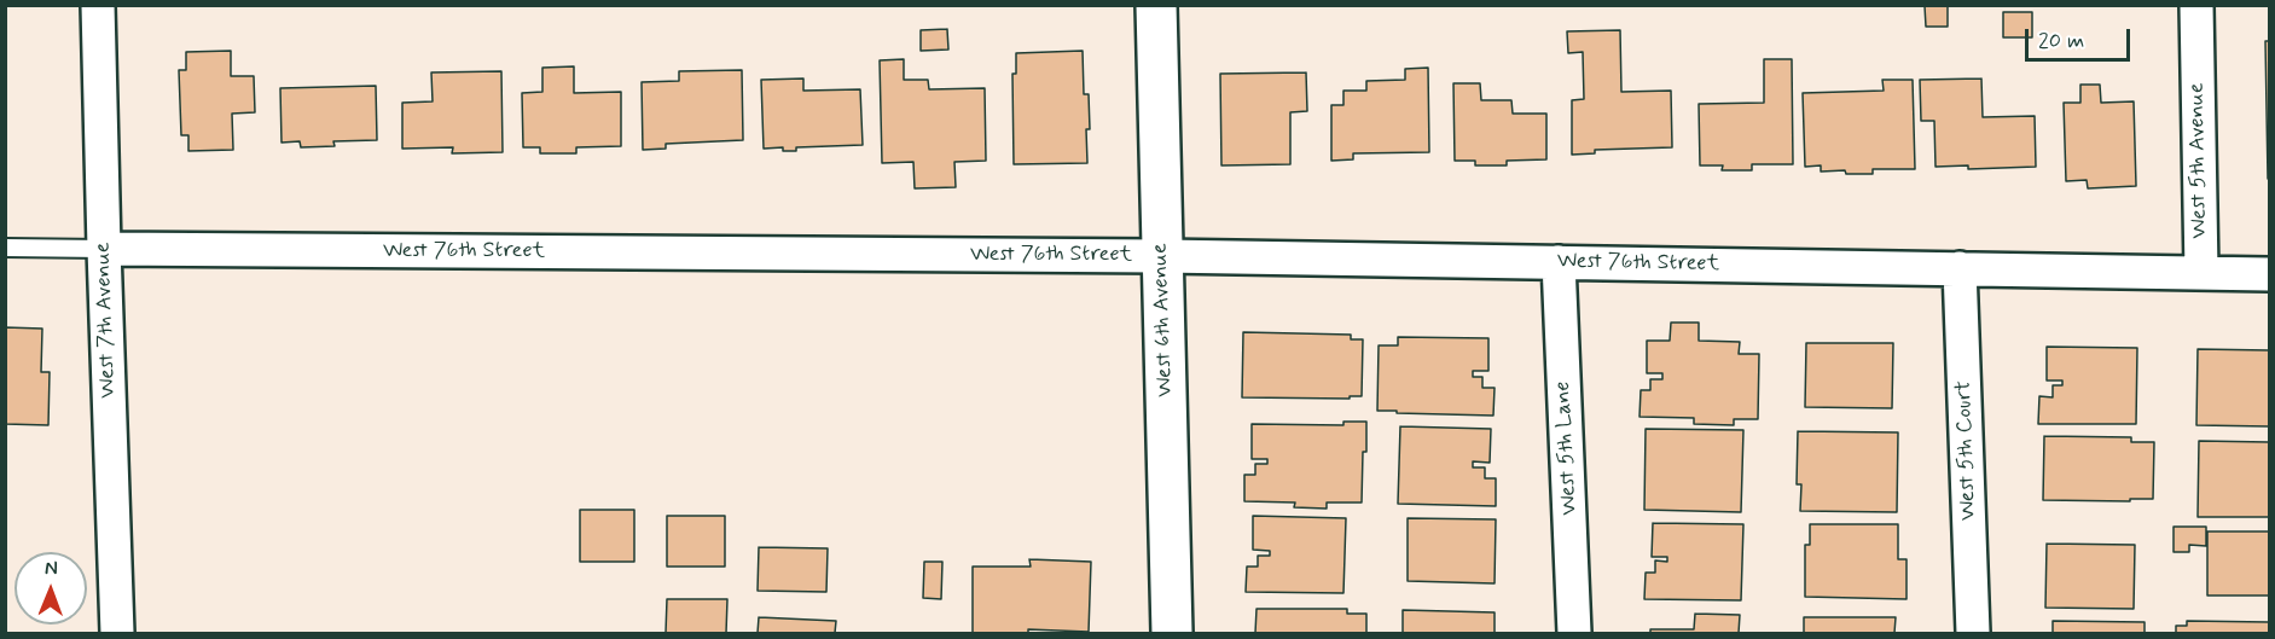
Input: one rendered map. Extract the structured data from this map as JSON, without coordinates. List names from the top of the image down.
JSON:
{
  "streets": {
    "street": [
      "West 5th Avenue",
      "West 76th Street",
      "West 7th Avenue",
      "West 6th Avenue",
      "West 5th Lane",
      "West 5th Court"
    ]
  },
  "crossings": [
    ["West 5th Avenue", "West 76th Street"],
    ["West 76th Street", "West 7th Avenue"],
    ["West 76th Street", "West 6th Avenue"],
    ["West 76th Street", "West 5th Lane"],
    ["West 76th Street", "West 5th Court"]
  ],
  "scale_bar": "20 m",
  "north": "top"
}
